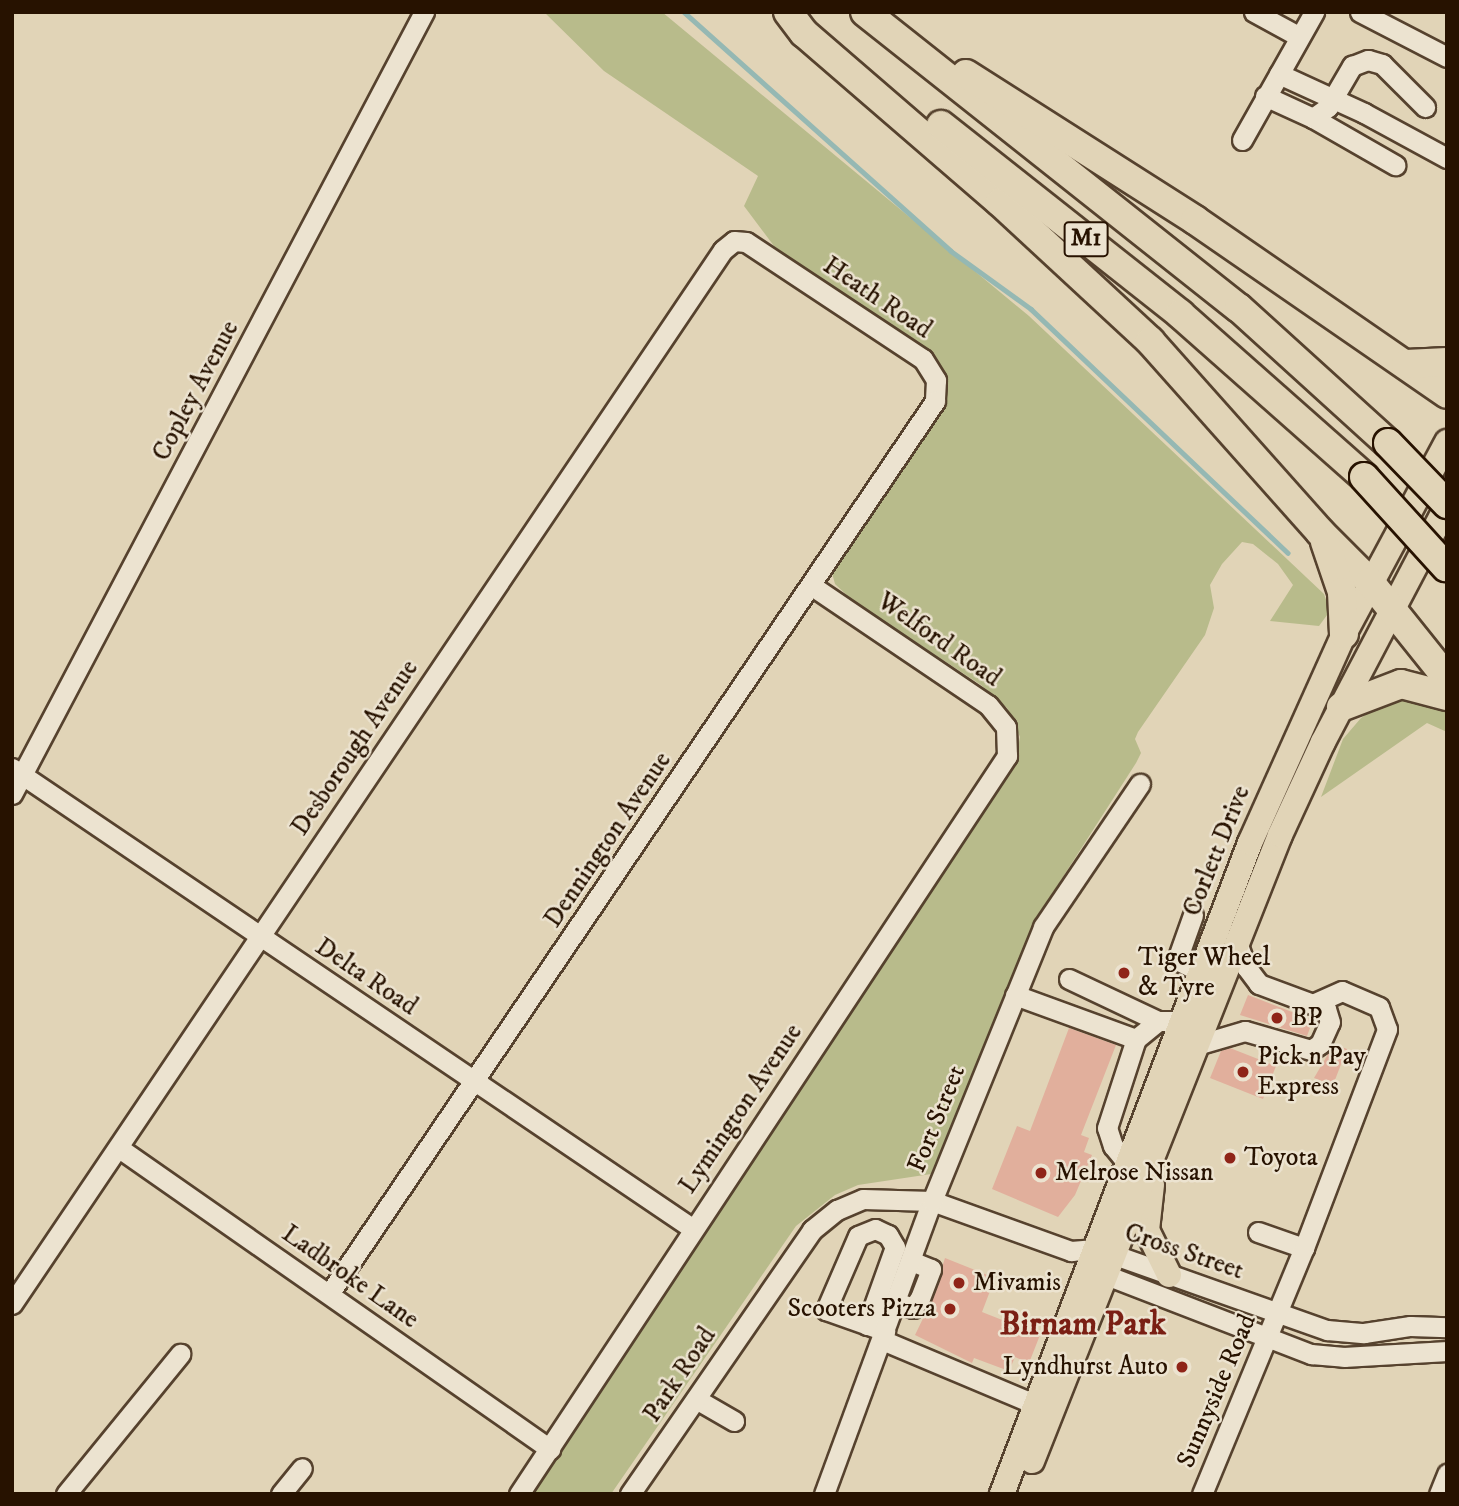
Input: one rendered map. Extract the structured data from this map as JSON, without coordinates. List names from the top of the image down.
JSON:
{
  "streets": {
    "highway": ["M1"],
    "main road": ["Corlett Drive"],
    "street": [
      "Heath Road",
      "Copley Avenue",
      "Welford Road",
      "Desborough Avenue",
      "Dennington Avenue",
      "Delta Road",
      "Lymington Avenue",
      "Fort Street",
      "Cross Street",
      "Ladbroke Lane",
      "Park Road",
      "Sunnyside Road"
    ]
  },
  "crossings": [
    ["M1", "Corlett Drive"],
    ["Heath Road", "Desborough Avenue"],
    ["Heath Road", "Dennington Avenue"],
    ["Copley Avenue", "Delta Road"],
    ["Welford Road", "Dennington Avenue"],
    ["Welford Road", "Lymington Avenue"],
    ["Desborough Avenue", "Delta Road"],
    ["Desborough Avenue", "Ladbroke Lane"],
    ["Dennington Avenue", "Delta Road"],
    ["Dennington Avenue", "Ladbroke Lane"],
    ["Corlett Drive", "Cross Street"],
    ["Delta Road", "Lymington Avenue"],
    ["Lymington Avenue", "Ladbroke Lane"],
    ["Fort Street", "Cross Street"],
    ["Cross Street", "Park Road"],
    ["Cross Street", "Sunnyside Road"]
  ],
  "districts": ["Birnam Park"],
  "places": [
    "Tiger Wheel & Tyre",
    "BP",
    "Pick n Pay Express",
    "Toyota",
    "Melrose Nissan",
    "Mivamis",
    "Scooters Pizza",
    "Lyndhurst Auto"
  ]
}
